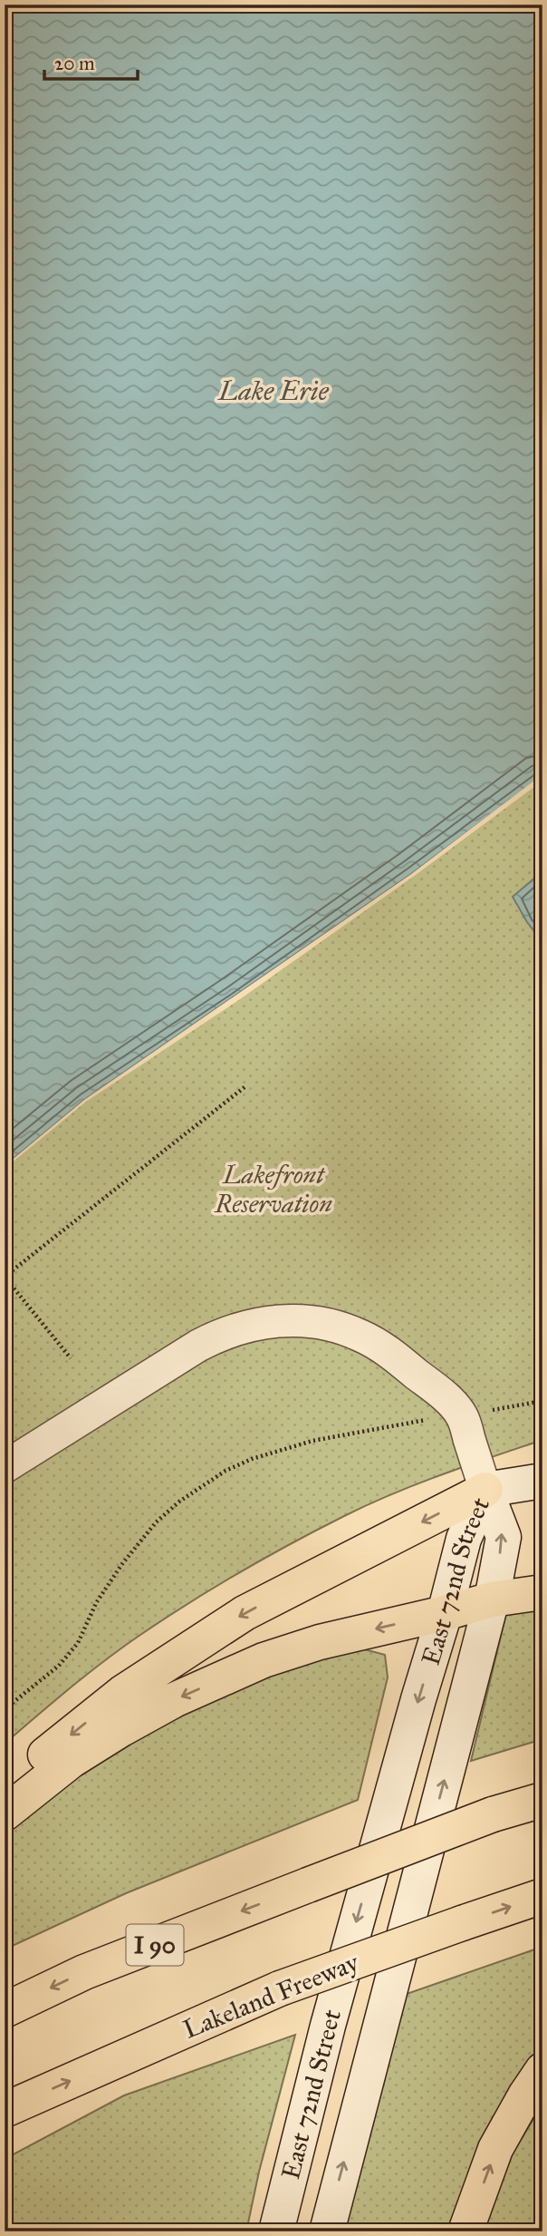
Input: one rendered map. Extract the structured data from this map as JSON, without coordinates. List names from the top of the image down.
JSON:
{
  "streets": {
    "highway": ["I 90", "Lakeland Freeway"],
    "main road": ["East 72nd Street"]
  },
  "water": ["Lake Erie"],
  "parks": ["Lakefront Reservation"],
  "scale_bar": "20 m"
}
